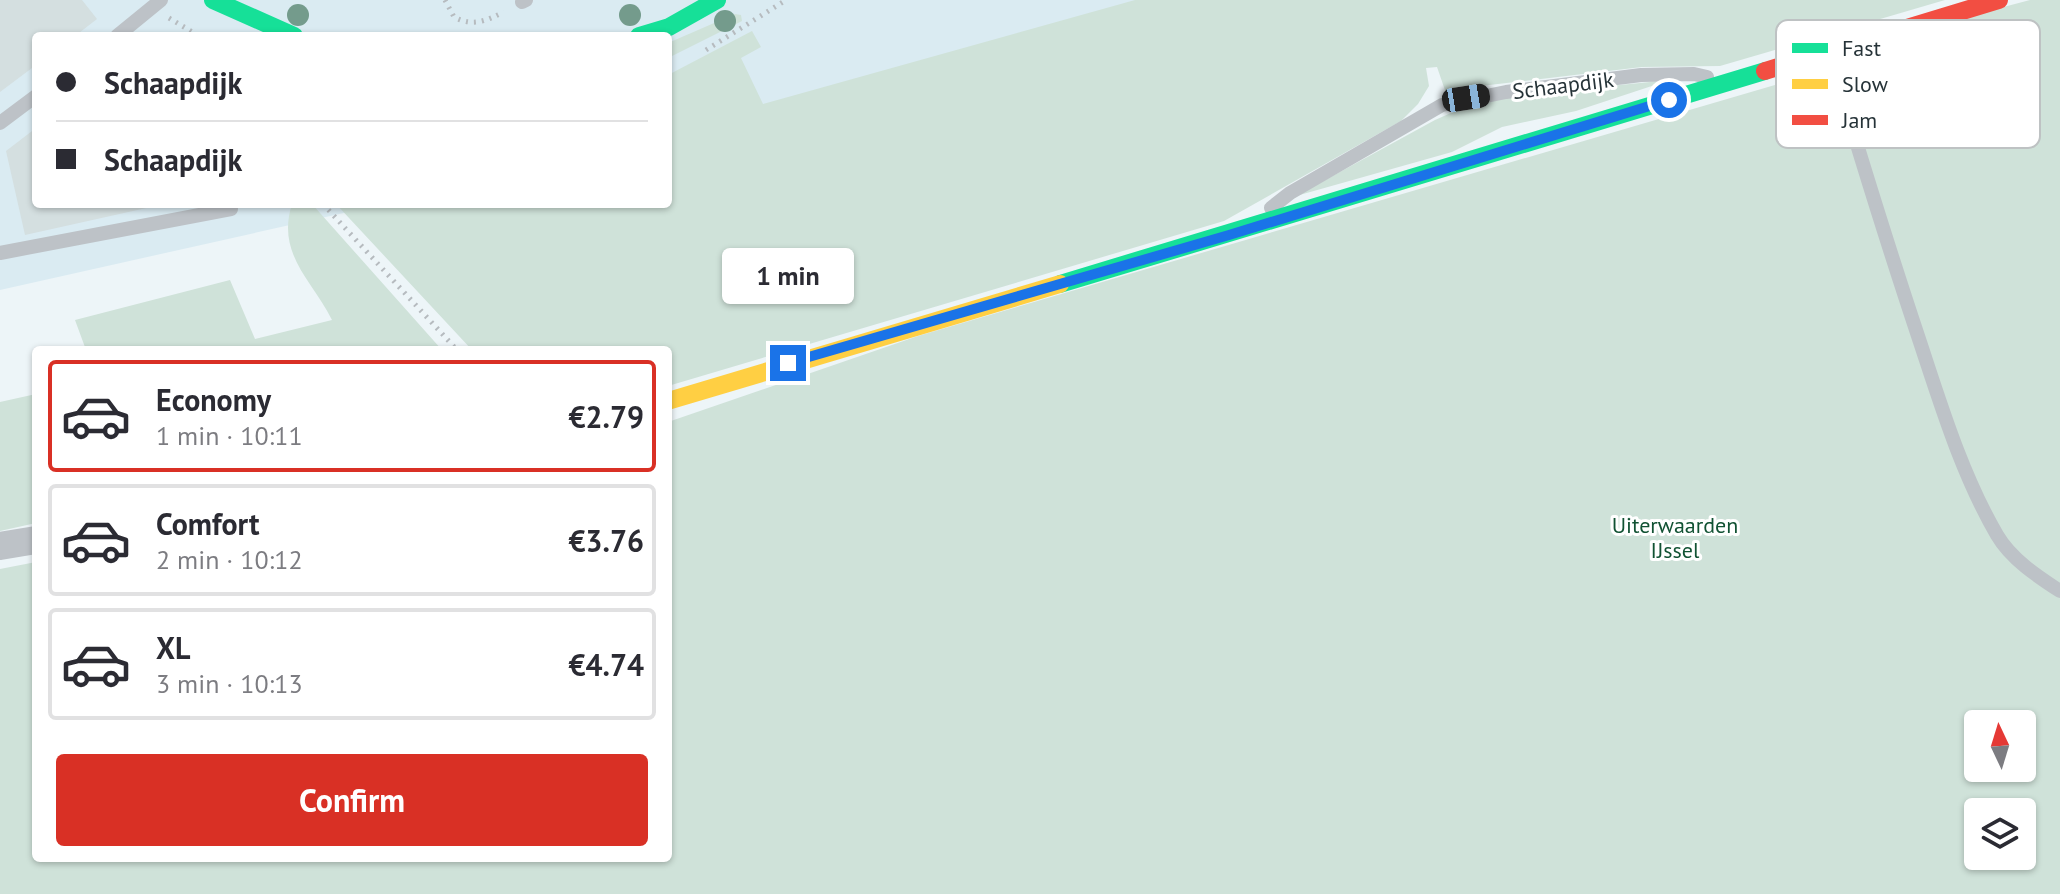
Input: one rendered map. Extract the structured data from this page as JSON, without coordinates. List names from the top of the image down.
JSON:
{
  "streets": {
    "street": ["Schaapdijk"]
  },
  "parks": ["Uiterwaarden IJssel"],
  "legend": ["Fast", "Slow", "Jam"],
  "north": "top",
  "page": {
    "banner": ["Schaapdijk", "Schaapdijk"],
    "bubble": "1 min",
    "list": [
      {
        "name": "Economy",
        "note": "1 min · 10:11",
        "value": "€2.79"
      },
      {
        "name": "Comfort",
        "note": "2 min · 10:12",
        "value": "€3.76"
      },
      {
        "name": "XL",
        "note": "3 min · 10:13",
        "value": "€4.74"
      }
    ],
    "buttons": "Confirm"
  }
}
